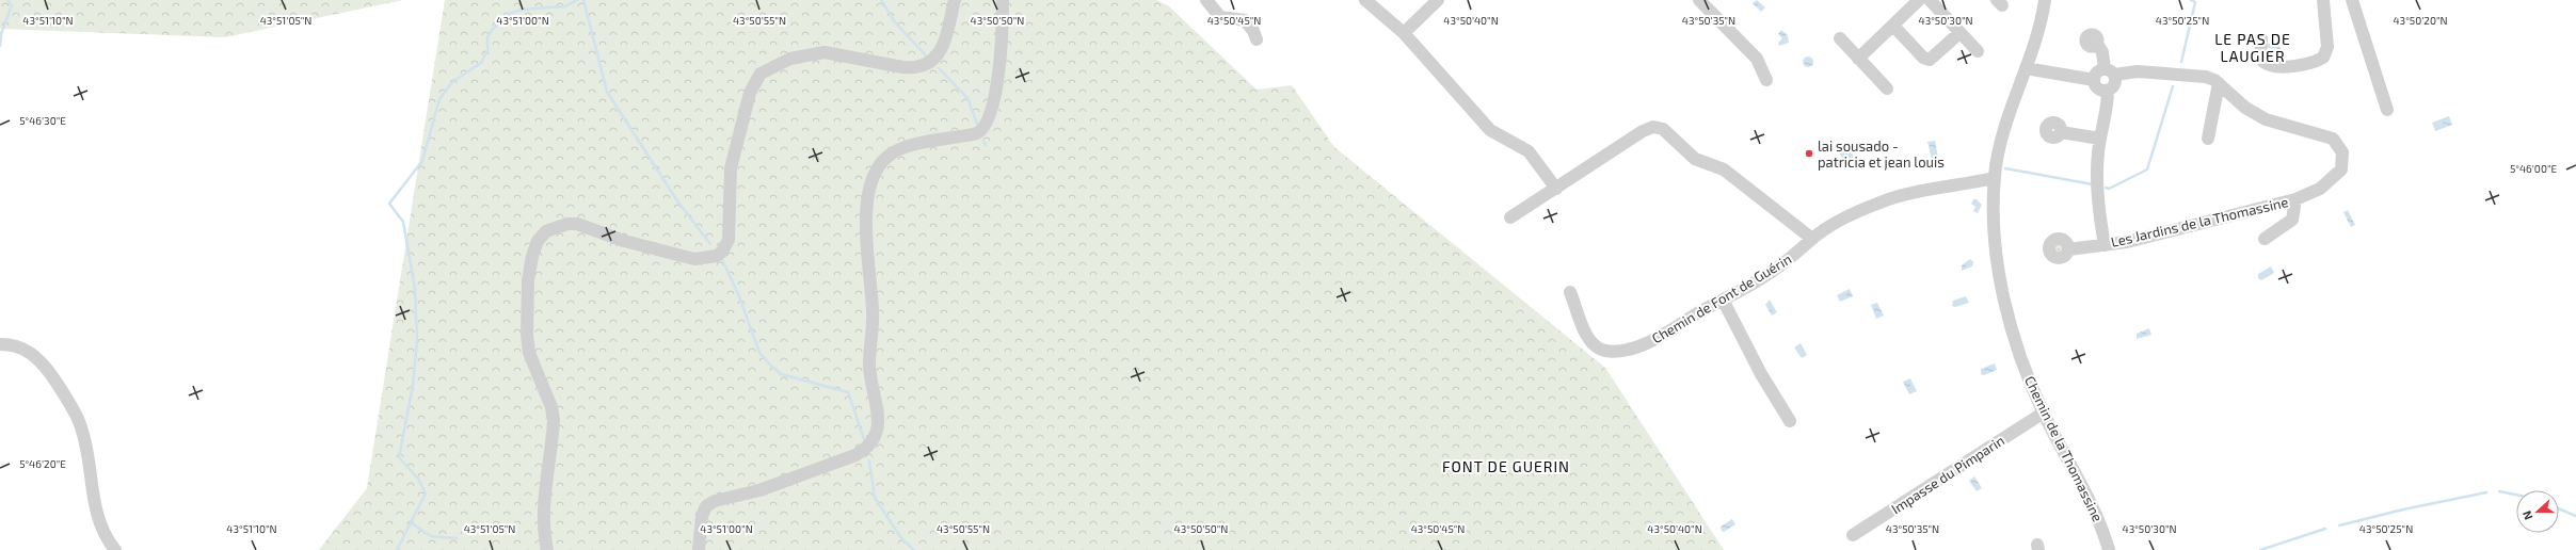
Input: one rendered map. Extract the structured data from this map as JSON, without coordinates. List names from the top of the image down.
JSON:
{
  "streets": {
    "street": [
      "Les Jardins de la Thomassine",
      "Chemin de Font de Guérin",
      "Chemin de la Thomassine",
      "Impasse du Pimparin"
    ]
  },
  "crossings": [
    ["Chemin de Font de Guérin", "Chemin de la Thomassine"],
    ["Chemin de la Thomassine", "Impasse du Pimparin"]
  ],
  "districts": ["LE PAS DE LAUGIER", "FONT DE GUERIN"],
  "places": ["lai sousado - patricia et jean louis"],
  "north": "left",
  "coordinates": [
    "43°51'10\"N",
    "43°51'05\"N",
    "43°51'00\"N",
    "43°50'55\"N",
    "43°50'50\"N",
    "43°50'45\"N",
    "43°50'40\"N",
    "43°50'35\"N",
    "43°50'30\"N",
    "43°50'25\"N",
    "43°50'20\"N",
    "5°46'30\"E",
    "5°46'00\"E",
    "5°46'20\"E"
  ]
}
